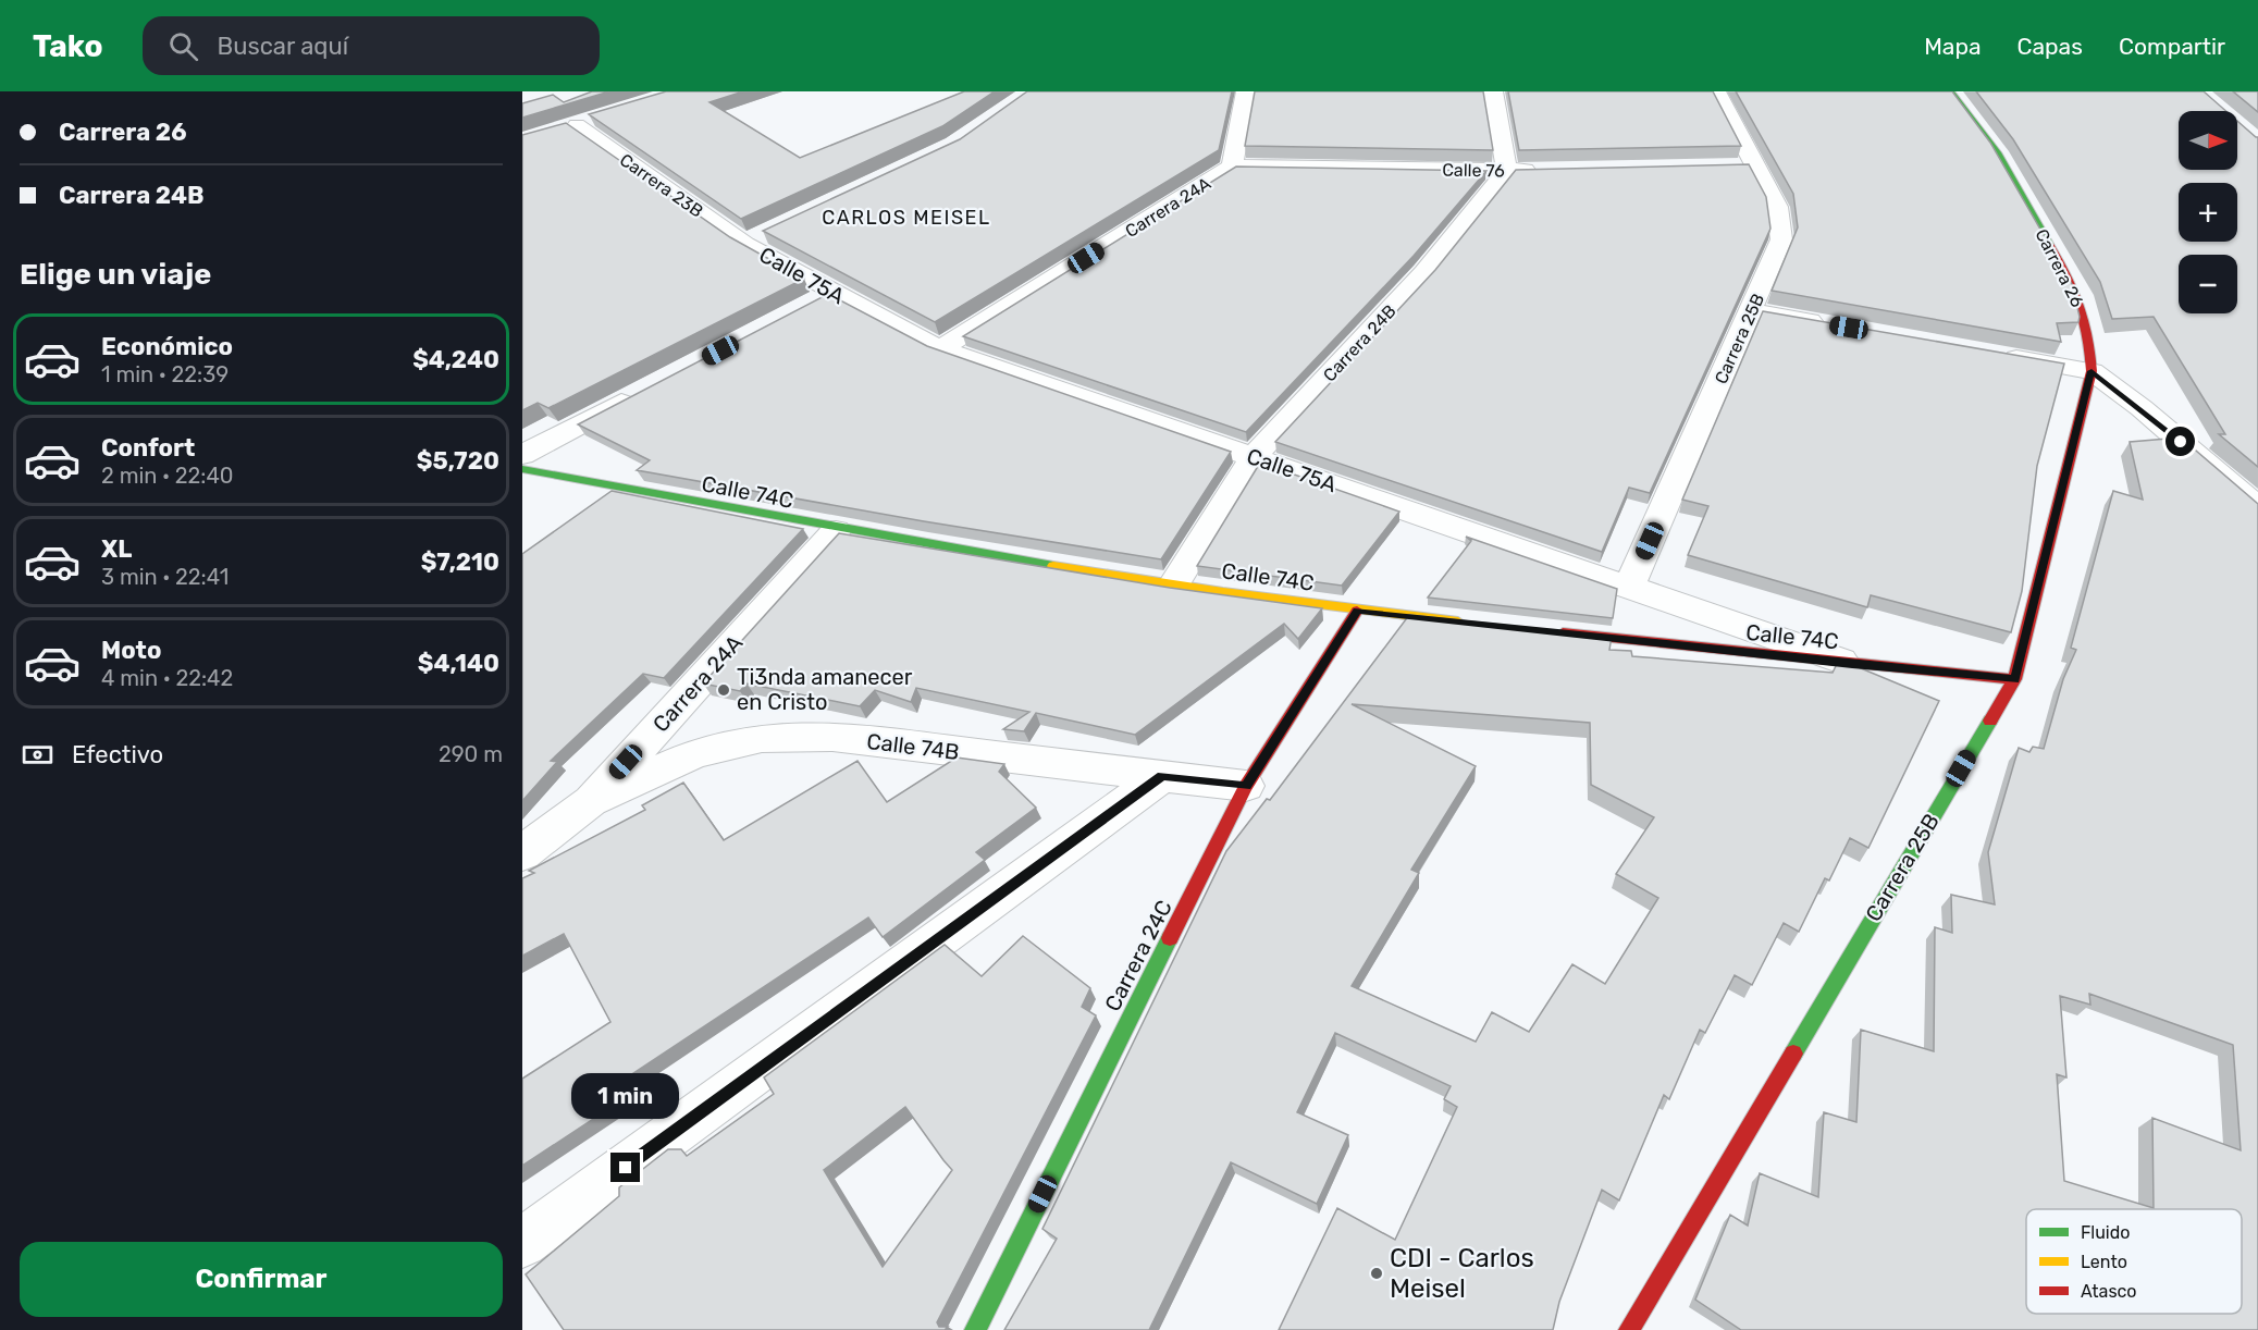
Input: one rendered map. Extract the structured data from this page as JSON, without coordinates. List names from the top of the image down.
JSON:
{
  "streets": {
    "street": [
      "Calle 76",
      "Carrera 23B",
      "Carrera 24A",
      "Carrera 26",
      "Calle 75A",
      "Carrera 25B",
      "Carrera 24B",
      "Calle 74C",
      "Calle 74B",
      "Carrera 24C"
    ]
  },
  "crossings": [
    ["Calle 76", "Carrera 24A"],
    ["Calle 76", "Carrera 24B"],
    ["Carrera 23B", "Calle 75A"],
    ["Carrera 24A", "Calle 75A"],
    ["Carrera 24A", "Calle 74C"],
    ["Carrera 24A", "Calle 74B"],
    ["Carrera 26", "Carrera 25B"],
    ["Calle 75A", "Carrera 25B"],
    ["Calle 75A", "Carrera 24B"],
    ["Calle 75A", "Calle 74C"],
    ["Carrera 25B", "Calle 74C"],
    ["Carrera 24B", "Calle 74C"],
    ["Calle 74C", "Carrera 24C"],
    ["Calle 74B", "Carrera 24C"]
  ],
  "districts": ["CARLOS MEISEL"],
  "places": ["Ti3nda amanecer en Cristo", "CDI - Carlos Meisel"],
  "legend": ["Fluido", "Lento", "Atasco"],
  "north": "right",
  "page": {
    "header": "Tako",
    "search": "Buscar aquí",
    "nav": ["Mapa", "Capas", "Compartir"],
    "banner": ["Carrera 26", "Carrera 24B"],
    "map_buttons": ["+", "−"],
    "heading": "Elige un viaje",
    "list": [
      {
        "name": "Económico",
        "note": "1 min · 22:39",
        "value": "$4,240"
      },
      {
        "name": "Confort",
        "note": "2 min · 22:40",
        "value": "$5,720"
      },
      {
        "name": "XL",
        "note": "3 min · 22:41",
        "value": "$7,210"
      },
      {
        "name": "Moto",
        "note": "4 min · 22:42",
        "value": "$4,140"
      }
    ],
    "pay": ["Efectivo", "290 m"],
    "bubble": "1 min",
    "buttons": "Confirmar"
  }
}
